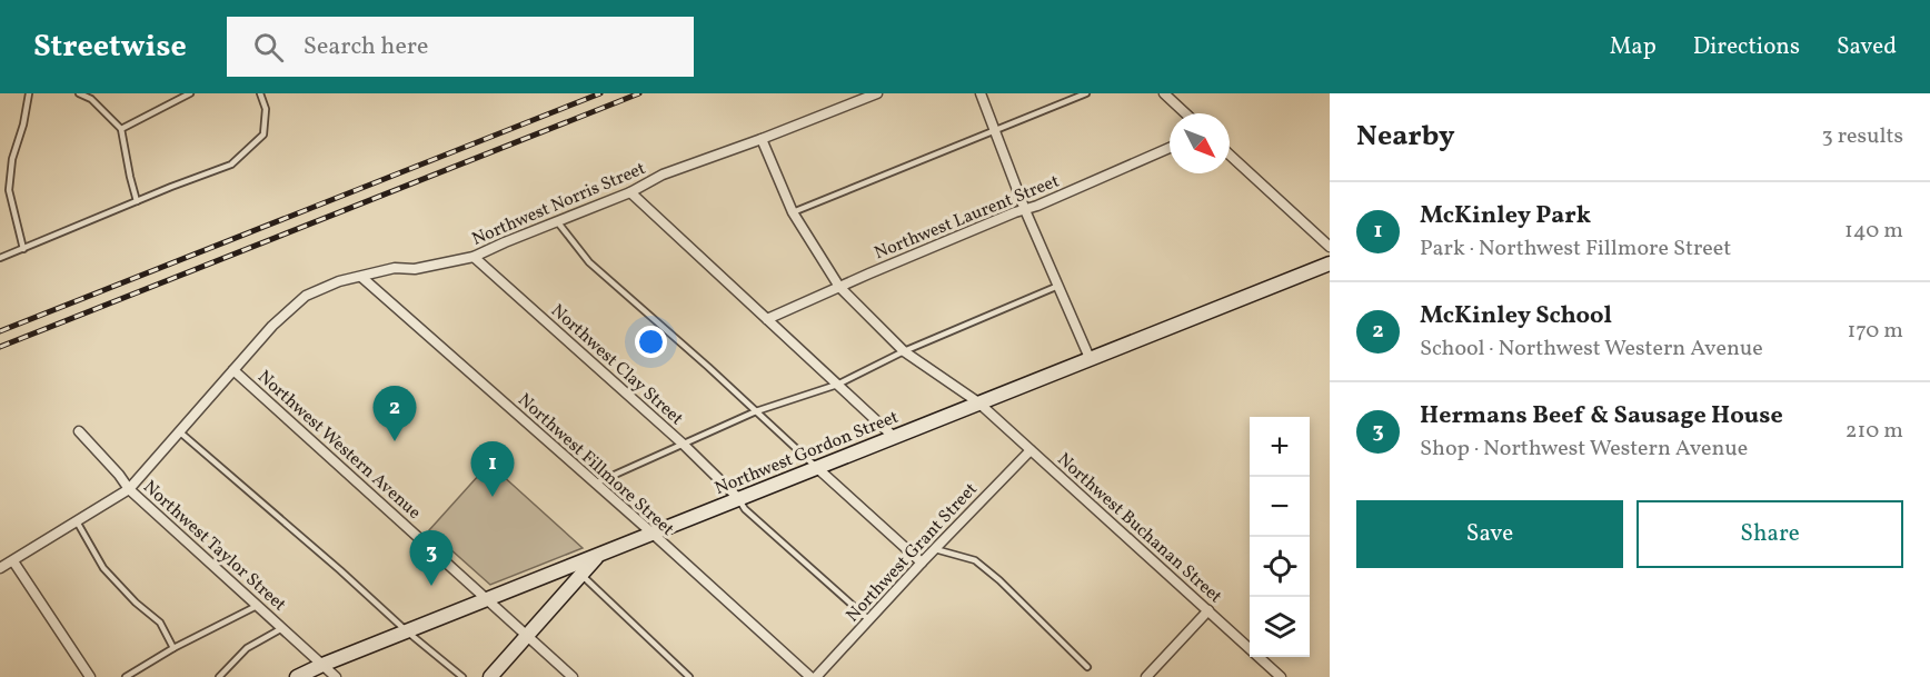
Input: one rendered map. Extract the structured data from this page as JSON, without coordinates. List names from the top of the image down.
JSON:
{
  "streets": {
    "main road": ["Northwest Gordon Street"],
    "street": [
      "Northwest Norris Street",
      "Northwest Laurent Street",
      "Northwest Clay Street",
      "Northwest Western Avenue",
      "Northwest Fillmore Street",
      "Northwest Buchanan Street",
      "Northwest Taylor Street",
      "Northwest Grant Street"
    ]
  },
  "crossings": [
    ["Northwest Norris Street", "Northwest Clay Street"],
    ["Northwest Norris Street", "Northwest Western Avenue"],
    ["Northwest Norris Street", "Northwest Fillmore Street"],
    ["Northwest Norris Street", "Northwest Buchanan Street"],
    ["Northwest Laurent Street", "Northwest Buchanan Street"],
    ["Northwest Clay Street", "Northwest Gordon Street"],
    ["Northwest Western Avenue", "Northwest Gordon Street"],
    ["Northwest Gordon Street", "Northwest Fillmore Street"],
    ["Northwest Gordon Street", "Northwest Buchanan Street"],
    ["Northwest Gordon Street", "Northwest Taylor Street"],
    ["Northwest Buchanan Street", "Northwest Grant Street"]
  ],
  "north": "bottom right",
  "page": {
    "header": "Streetwise",
    "search": "Search here",
    "nav": ["Map", "Directions", "Saved"],
    "heading": ["Nearby", "3 results"],
    "list": [
      {
        "mark": "1",
        "name": "McKinley Park",
        "note": "Park · Northwest Fillmore Street",
        "value": "140 m"
      },
      {
        "mark": "2",
        "name": "McKinley School",
        "note": "School · Northwest Western Avenue",
        "value": "170 m"
      },
      {
        "mark": "3",
        "name": "Hermans Beef & Sausage House",
        "note": "Shop · Northwest Western Avenue",
        "value": "210 m"
      }
    ],
    "pins": ["2", "1", "3"],
    "map_buttons": ["+", "−"],
    "buttons": ["Save", "Share"]
  }
}
